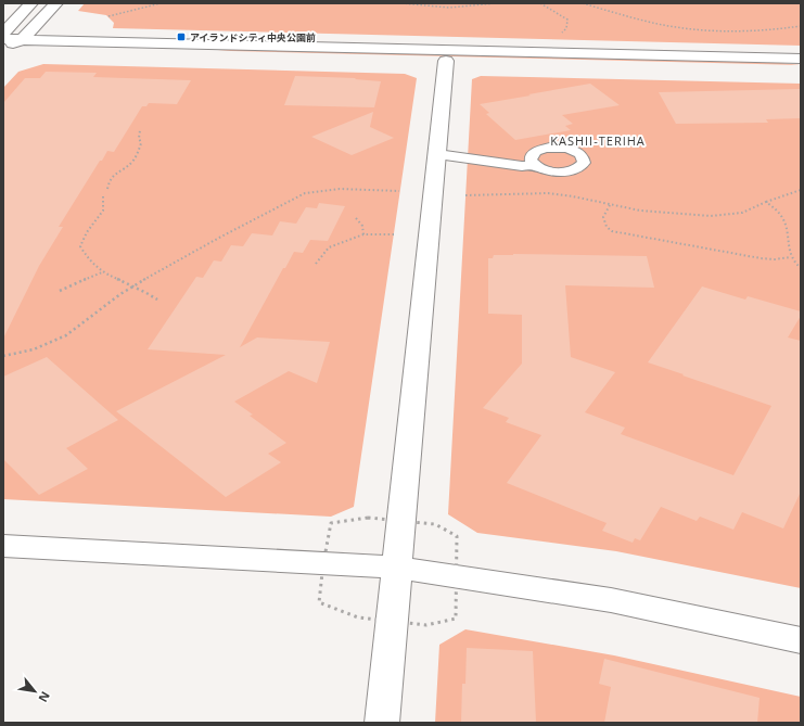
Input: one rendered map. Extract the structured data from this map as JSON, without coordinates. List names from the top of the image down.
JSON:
{
  "districts": ["KASHII-TERIHA"],
  "places": {
    "transit": ["アイランドシティ中央公園前"]
  },
  "north": "bottom right"
}
